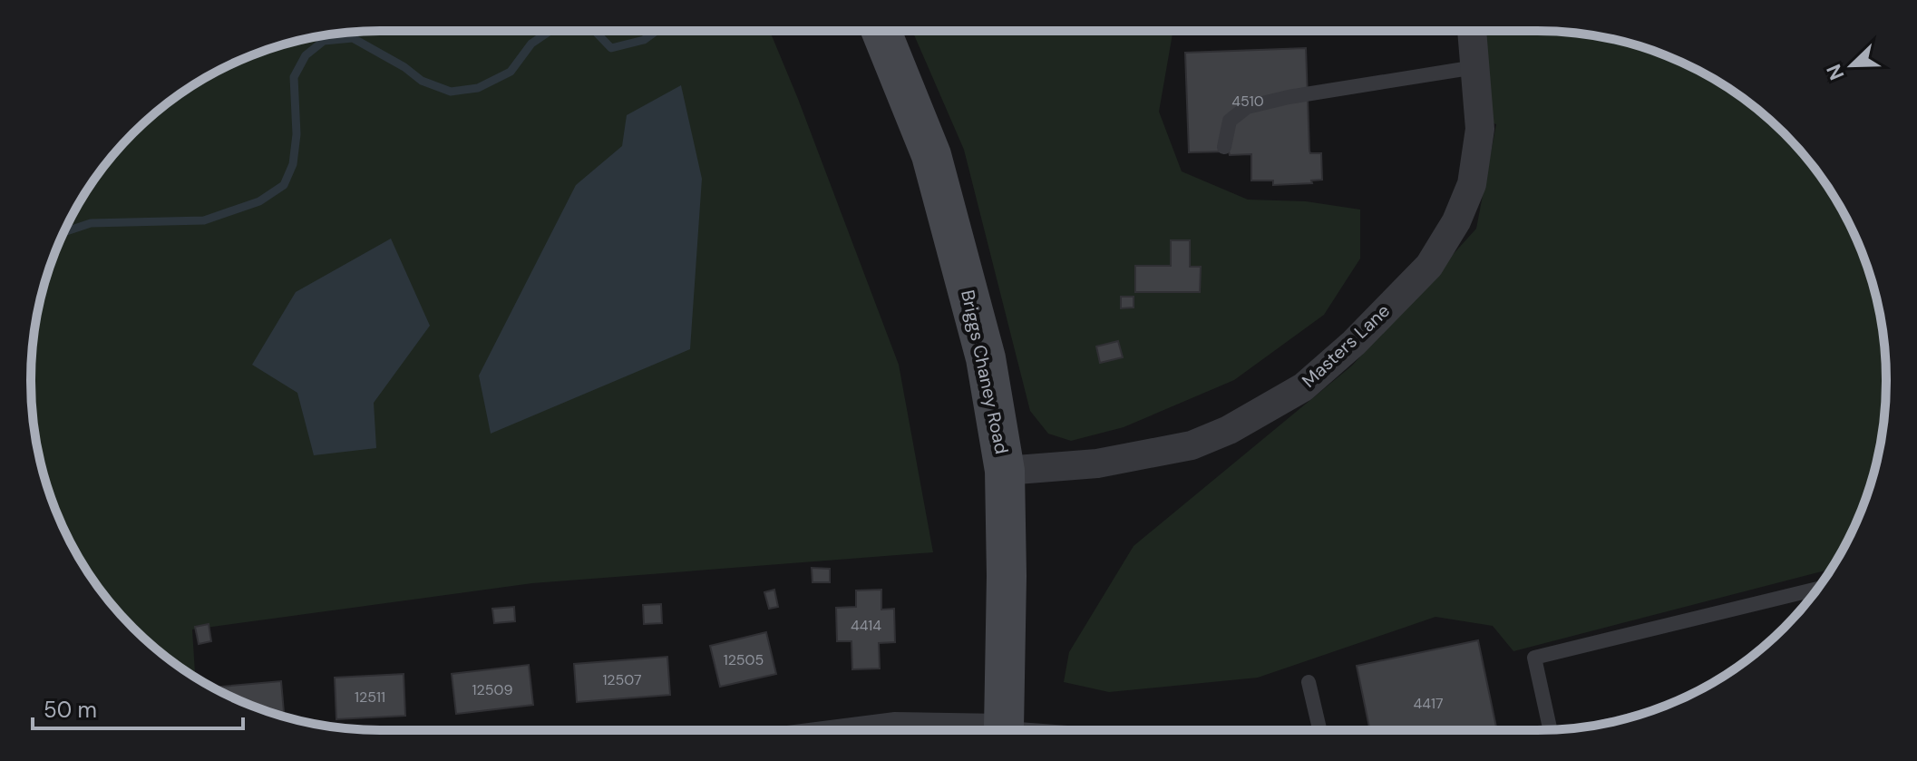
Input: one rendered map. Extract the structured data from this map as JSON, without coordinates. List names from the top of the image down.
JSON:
{
  "streets": {
    "main road": ["Briggs Chaney Road"],
    "street": ["Masters Lane"]
  },
  "crossings": [
    ["Masters Lane", "Briggs Chaney Road"]
  ],
  "house_numbers": [
    "4510",
    "4414",
    "12505",
    "12507",
    "12509",
    "12511",
    "4417"
  ],
  "scale_bar": "50 m",
  "north": "bottom left"
}
